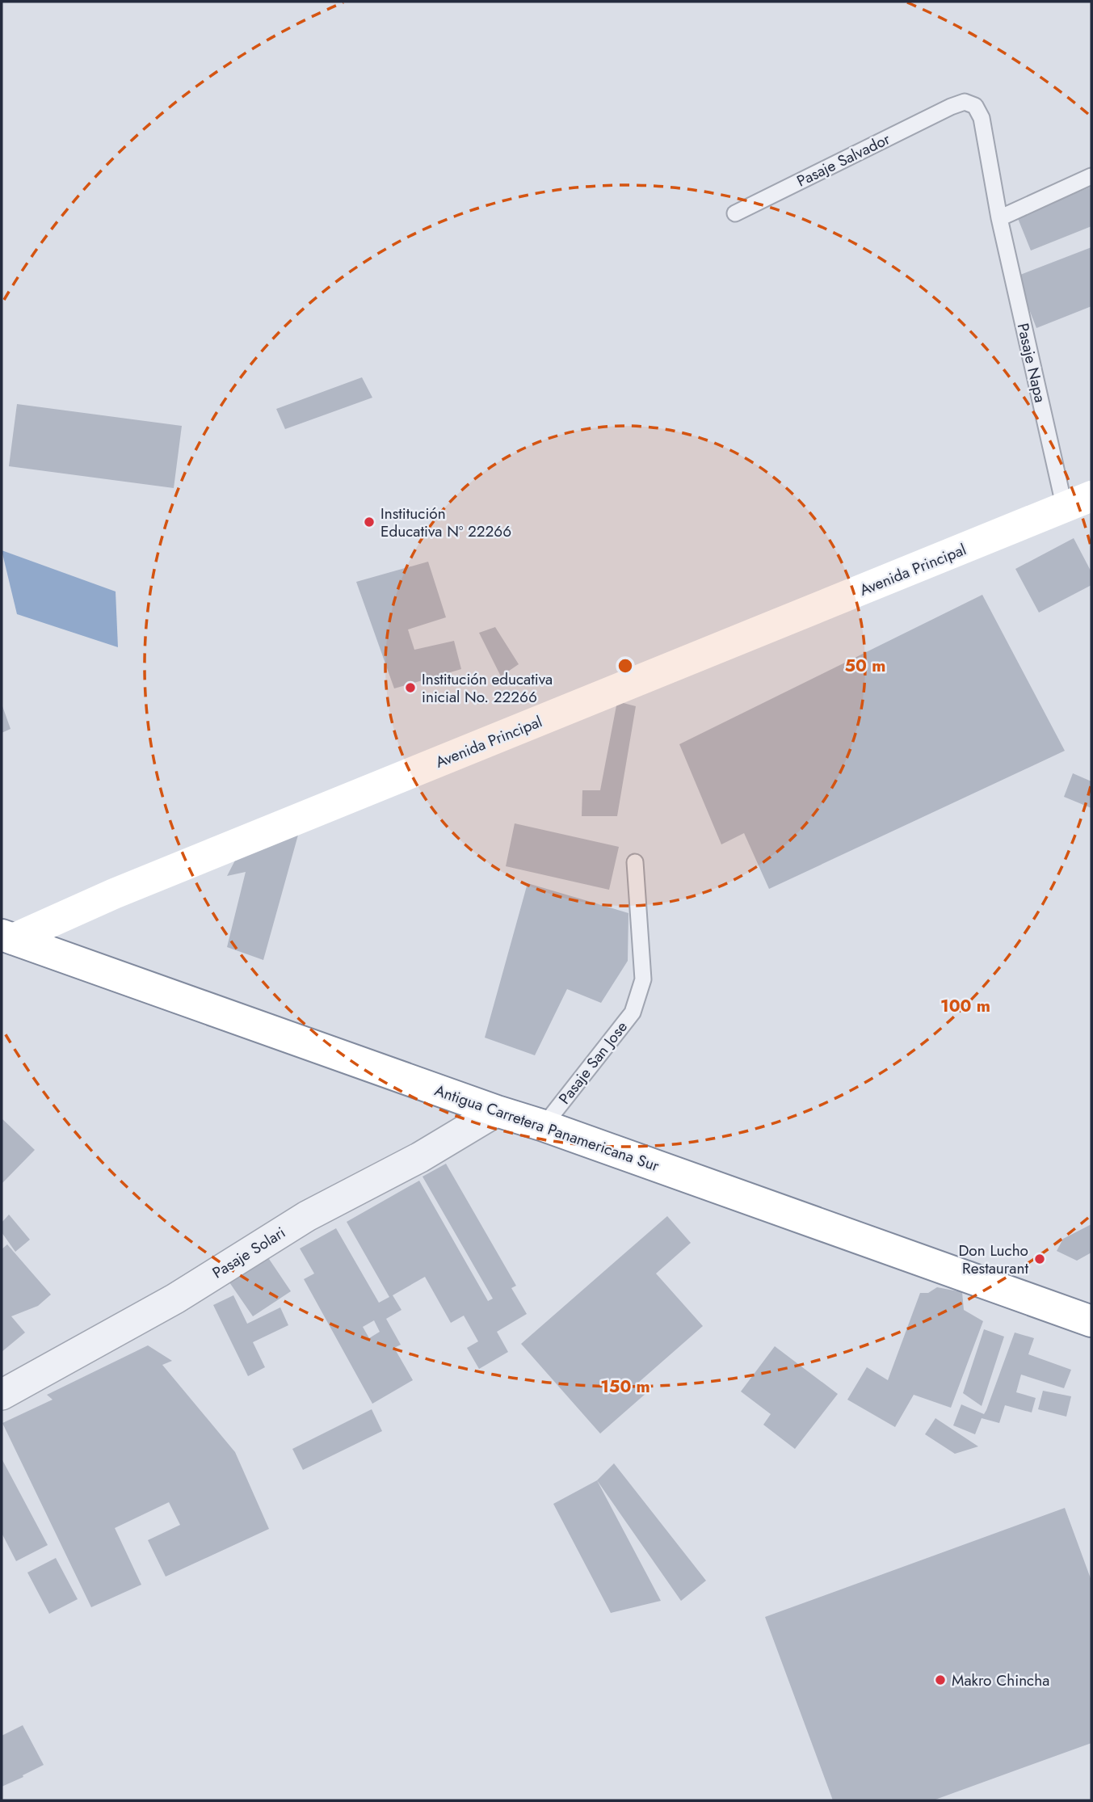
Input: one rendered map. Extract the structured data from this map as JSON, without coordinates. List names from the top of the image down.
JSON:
{
  "streets": {
    "main road": ["Avenida Principal", "Antigua Carretera Panamericana Sur"],
    "street": ["Pasaje Solari"],
    "lane": ["Pasaje Salvador", "Pasaje Napa", "Pasaje San Jose"]
  },
  "crossings": [
    ["Pasaje Salvador", "Pasaje Napa"],
    ["Pasaje Napa", "Avenida Principal"],
    ["Avenida Principal", "Antigua Carretera Panamericana Sur"],
    ["Pasaje San Jose", "Antigua Carretera Panamericana Sur"],
    ["Antigua Carretera Panamericana Sur", "Pasaje Solari"]
  ],
  "places": [
    "Institución Educativa Nº 22266",
    "Institución educativa inicial No. 22266",
    "Don Lucho Restaurant",
    "Makro Chincha"
  ],
  "rings": ["50 m", "100 m", "150 m"]
}
